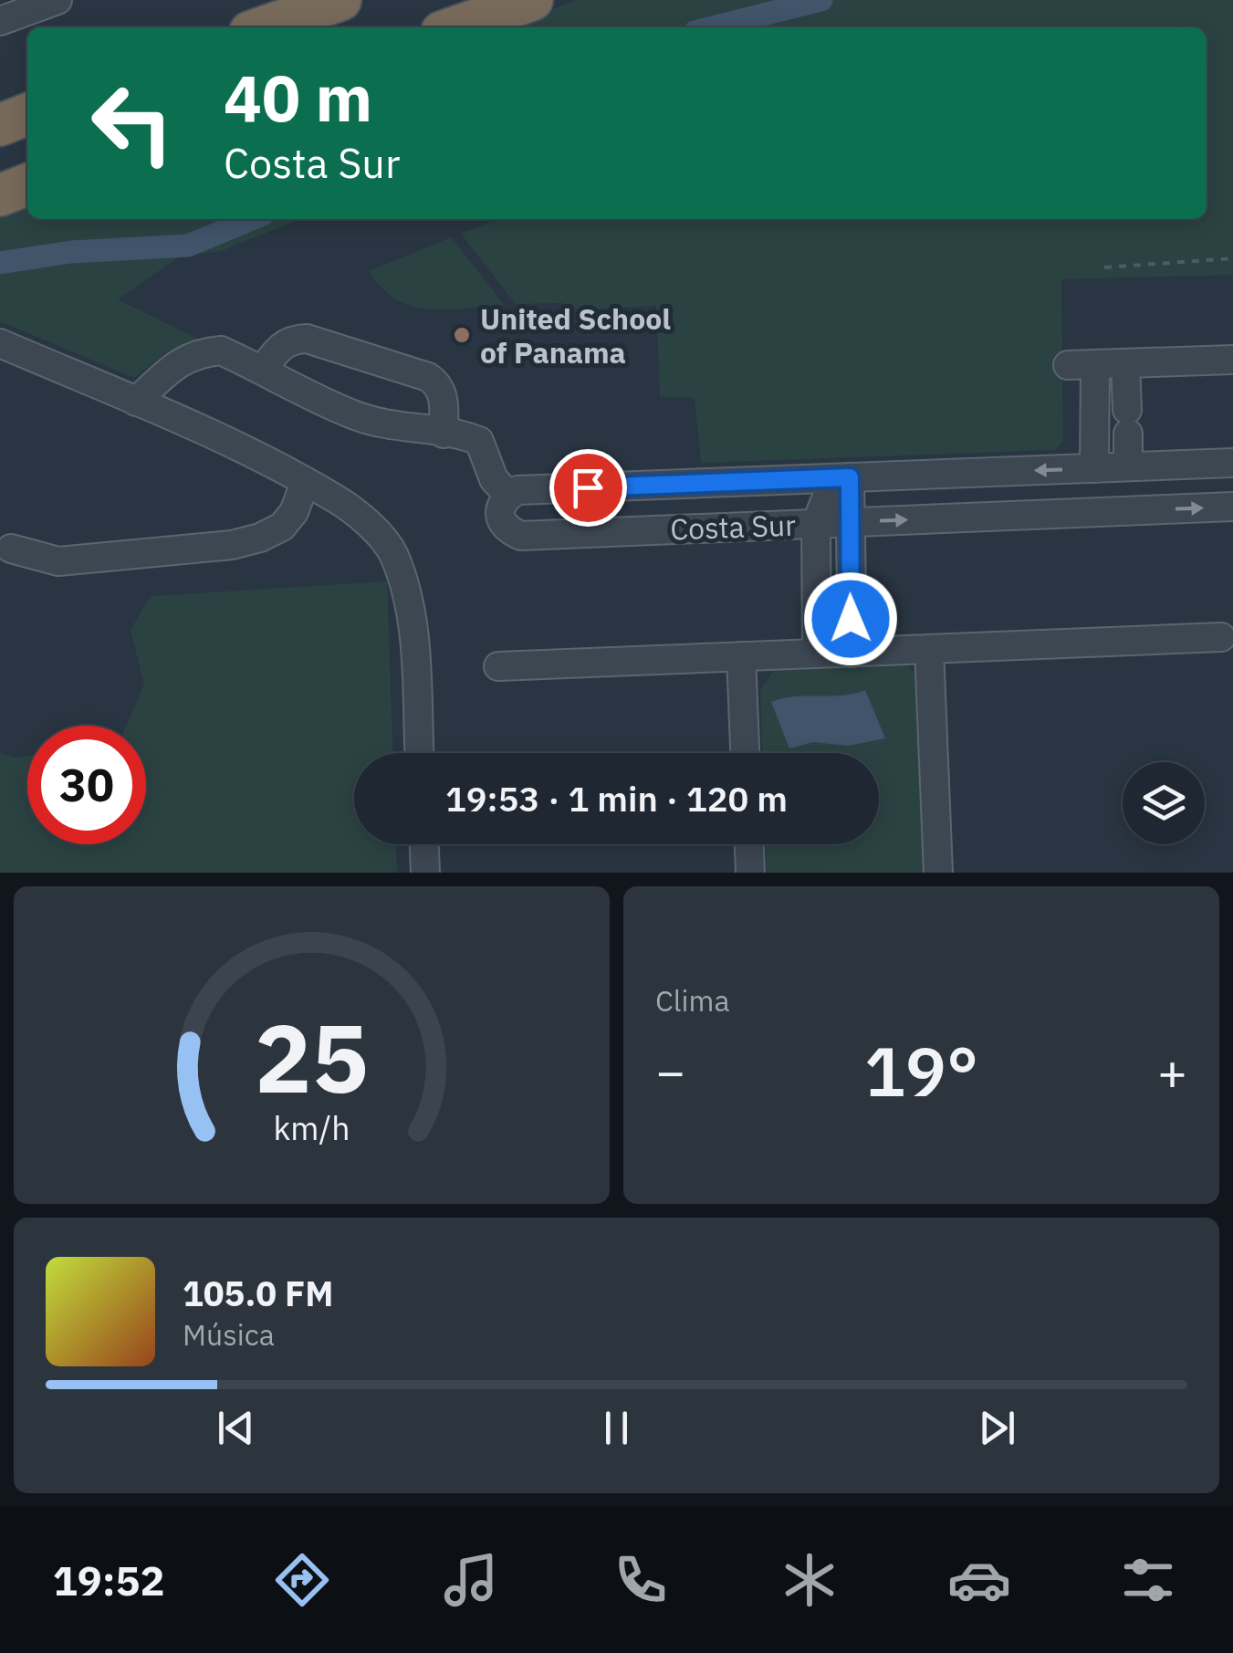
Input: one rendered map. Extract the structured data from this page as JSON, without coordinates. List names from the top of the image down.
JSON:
{
  "streets": {
    "street": ["Costa Sur"]
  },
  "places": ["United School of Panama"],
  "page": {
    "turn": ["40 m", "Costa Sur"],
    "limit": "30",
    "trip": "19:53 · 1 min · 120 m",
    "tile": "Clima",
    "heat": ["−", "19°", "+"],
    "song": ["105.0 FM", "Música"],
    "tabs": "19:52",
    "gauge": ["25", "km/h"]
  }
}
